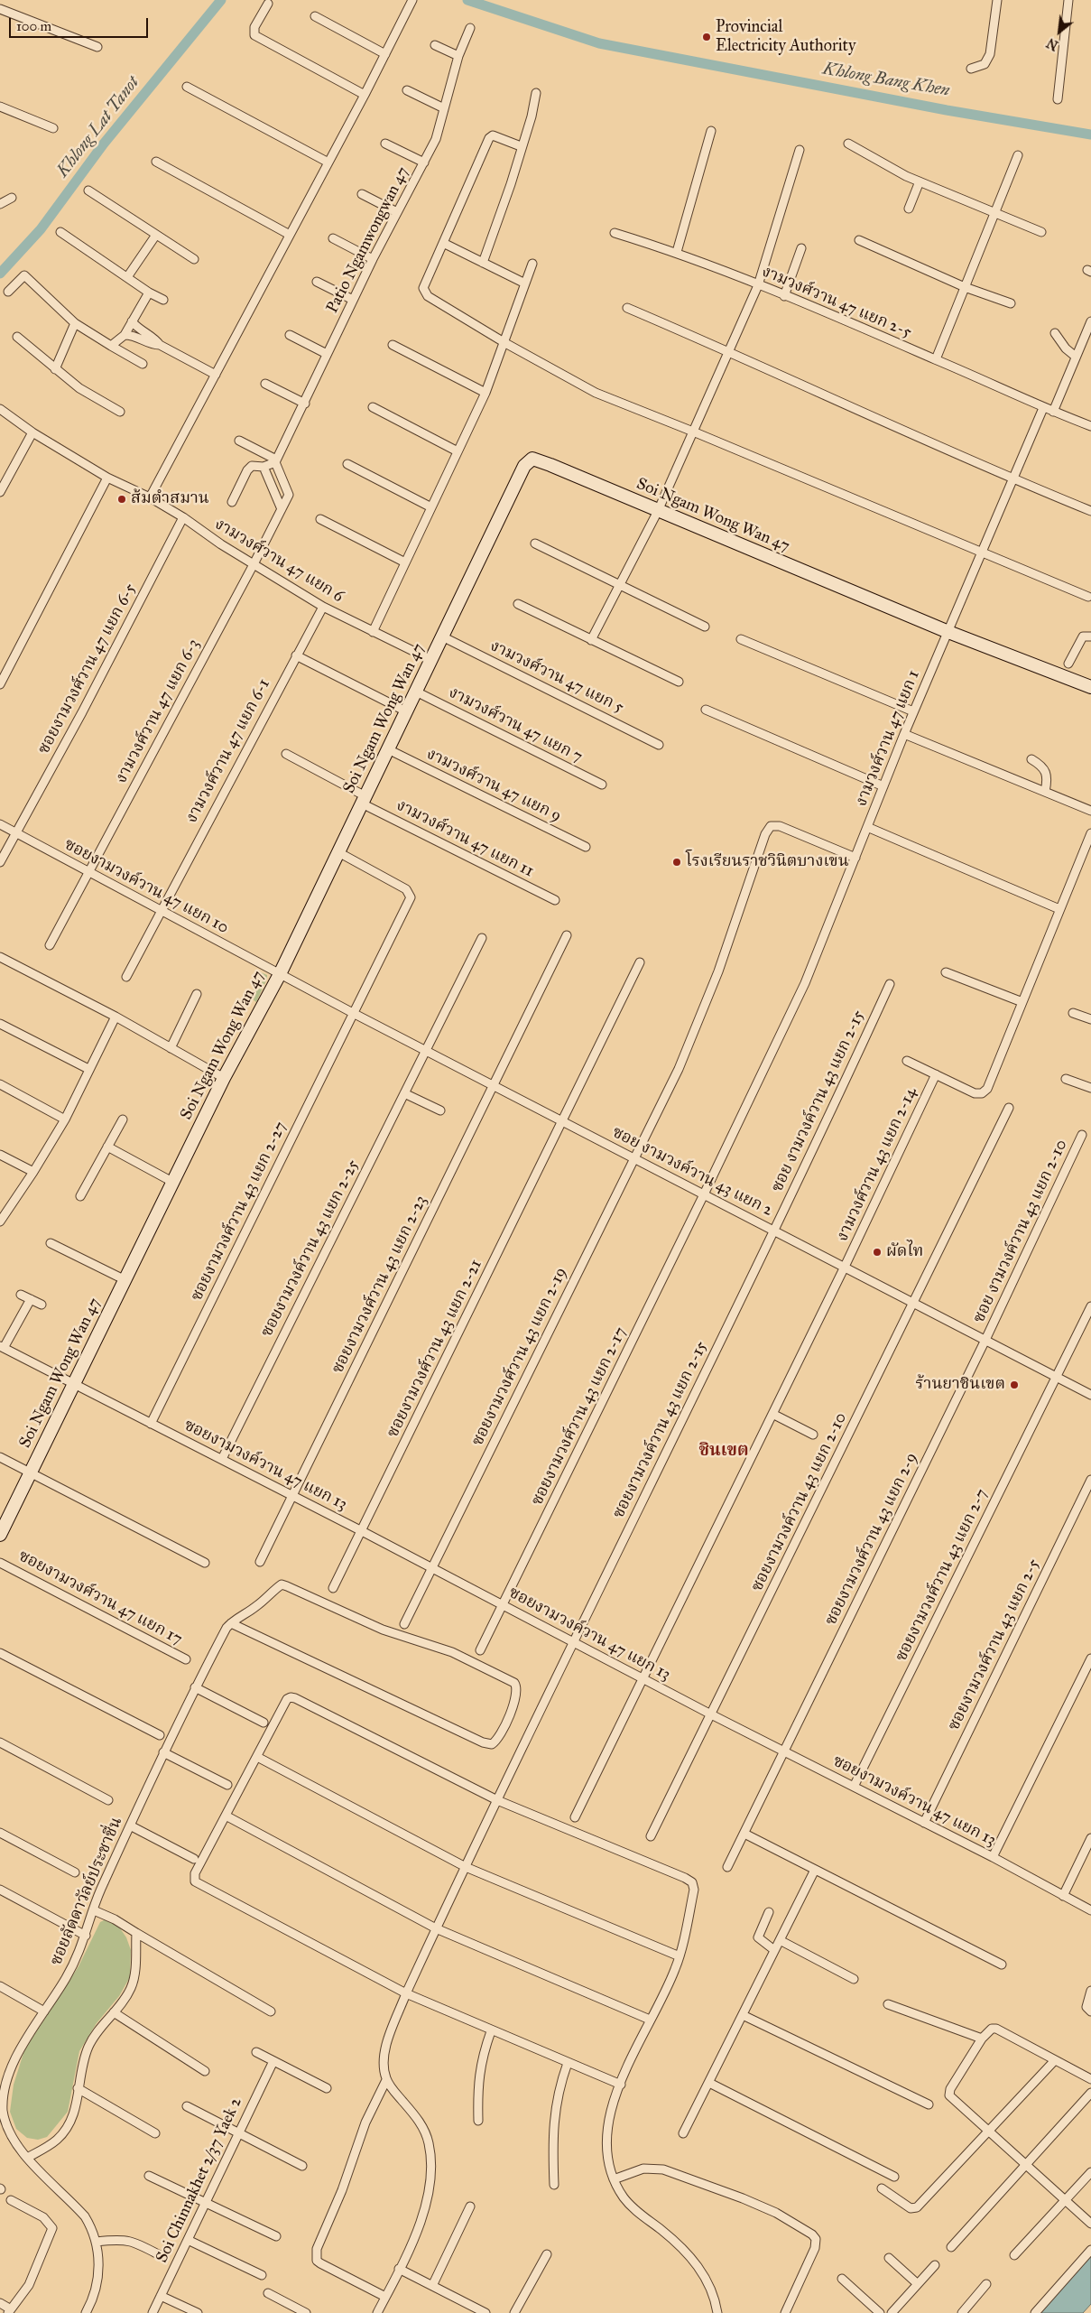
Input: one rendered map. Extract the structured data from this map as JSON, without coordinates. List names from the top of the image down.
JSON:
{
  "streets": {
    "street": [
      "Patio Ngamwongwan 47",
      "งามวงศ์วาน 47 แยก 2-5",
      "Soi Ngam Wong Wan 47",
      "งามวงศ์วาน 47 แยก 6",
      "ซอยงามวงศ์วาน 47 แยก 6-5",
      "งามวงศ์วาน 47 แยก 5",
      "งามวงศ์วาน 47 แยก 6-3",
      "งามวงศ์วาน 47 แยก 7",
      "งามวงศ์วาน 47 แยก 1",
      "งามวงศ์วาน 47 แยก 6-1",
      "งามวงศ์วาน 47 แยก 9",
      "งามวงศ์วาน 47 แยก 11",
      "ซอยงามวงค์วาน 47 แยก 10",
      "ซอย งามวงค์วาน 43 แยก 2-15",
      "งามวงศ์วาน 43 แยก 2-14",
      "ซอย งามวงค์วาน 43 แยก 2",
      "ซอยงามวงศ์วาน 43 แยก 2-27",
      "ซอย งามวงค์วาน 43 แยก 2-10",
      "ซอยงามวงค์วาน 43 แยก 2-25",
      "ซอยงามวงศ์วาน 43 แยก 2-23",
      "ซอยงามวงศ์วาน 43 แยก 2-21",
      "ซอยงามวงศ์วาน 43 แยก 2-19",
      "ซอยงามวงศ์วาน 43 แยก 2-17",
      "ซอยงามวงค์วาน 43 แยก 2-15",
      "ซอยงามวงค์วาน 47 แยก 13",
      "ซอยงามวงค์วาน 43 แยก 2-10",
      "ซอยงามวงศ์วาน 43 แยก 2-9",
      "ซอยงามวงศ์วาน 43 แยก 2-7",
      "ซอยงามวงศ์วาน 47 แยก 17",
      "ซอยงามวงศ์วาน 43 แยก 2-5",
      "ซอยลัดดาวัลย์ประชาชื่น",
      "Soi Chinnakhet 2/37 Yaek 2"
    ]
  },
  "crossings": [
    ["Patio Ngamwongwan 47", "งามวงศ์วาน 47 แยก 6-3"],
    ["งามวงศ์วาน 47 แยก 2-5", "งามวงศ์วาน 47 แยก 1"],
    ["Soi Ngam Wong Wan 47", "งามวงศ์วาน 47 แยก 6"],
    ["Soi Ngam Wong Wan 47", "งามวงศ์วาน 47 แยก 5"],
    ["Soi Ngam Wong Wan 47", "งามวงศ์วาน 47 แยก 7"],
    ["Soi Ngam Wong Wan 47", "งามวงศ์วาน 47 แยก 1"],
    ["Soi Ngam Wong Wan 47", "งามวงศ์วาน 47 แยก 9"],
    ["Soi Ngam Wong Wan 47", "งามวงศ์วาน 47 แยก 11"],
    ["Soi Ngam Wong Wan 47", "ซอยงามวงค์วาน 47 แยก 10"],
    ["Soi Ngam Wong Wan 47", "ซอย งามวงค์วาน 43 แยก 2"],
    ["Soi Ngam Wong Wan 47", "ซอยงามวงศ์วาน 43 แยก 2-27"],
    ["Soi Ngam Wong Wan 47", "ซอยงามวงค์วาน 47 แยก 13"],
    ["งามวงศ์วาน 47 แยก 6", "ซอยงามวงศ์วาน 47 แยก 6-5"],
    ["งามวงศ์วาน 47 แยก 6", "งามวงศ์วาน 47 แยก 6-3"],
    ["งามวงศ์วาน 47 แยก 6", "งามวงศ์วาน 47 แยก 6-1"],
    ["ซอยงามวงศ์วาน 47 แยก 6-5", "ซอยงามวงค์วาน 47 แยก 10"],
    ["งามวงศ์วาน 47 แยก 6-3", "ซอยงามวงค์วาน 47 แยก 10"],
    ["งามวงศ์วาน 47 แยก 1", "ซอย งามวงค์วาน 43 แยก 2"],
    ["งามวงศ์วาน 47 แยก 1", "ซอยงามวงศ์วาน 43 แยก 2-19"],
    ["งามวงศ์วาน 47 แยก 1", "ซอยงามวงศ์วาน 43 แยก 2-17"],
    ["งามวงศ์วาน 47 แยก 6-1", "ซอยงามวงค์วาน 47 แยก 10"],
    ["ซอยงามวงค์วาน 47 แยก 10", "ซอย งามวงค์วาน 43 แยก 2"],
    ["ซอย งามวงค์วาน 43 แยก 2-15", "ซอย งามวงค์วาน 43 แยก 2"],
    ["ซอย งามวงค์วาน 43 แยก 2-15", "ซอยงามวงค์วาน 43 แยก 2-15"],
    ["งามวงศ์วาน 43 แยก 2-14", "ซอย งามวงค์วาน 43 แยก 2"],
    ["งามวงศ์วาน 43 แยก 2-14", "ซอยงามวงค์วาน 47 แยก 13"],
    ["ซอย งามวงค์วาน 43 แยก 2", "ซอยงามวงศ์วาน 43 แยก 2-27"],
    ["ซอย งามวงค์วาน 43 แยก 2", "ซอย งามวงค์วาน 43 แยก 2-10"],
    ["ซอย งามวงค์วาน 43 แยก 2", "ซอยงามวงค์วาน 43 แยก 2-25"],
    ["ซอย งามวงค์วาน 43 แยก 2", "ซอยงามวงศ์วาน 43 แยก 2-23"],
    ["ซอย งามวงค์วาน 43 แยก 2", "ซอยงามวงศ์วาน 43 แยก 2-21"],
    ["ซอย งามวงค์วาน 43 แยก 2", "ซอยงามวงศ์วาน 43 แยก 2-19"],
    ["ซอย งามวงค์วาน 43 แยก 2", "ซอยงามวงศ์วาน 43 แยก 2-17"],
    ["ซอย งามวงค์วาน 43 แยก 2", "ซอยงามวงค์วาน 43 แยก 2-15"],
    ["ซอย งามวงค์วาน 43 แยก 2", "ซอยงามวงค์วาน 43 แยก 2-10"],
    ["ซอย งามวงค์วาน 43 แยก 2", "ซอยงามวงศ์วาน 43 แยก 2-9"],
    ["ซอย งามวงค์วาน 43 แยก 2", "ซอยงามวงศ์วาน 43 แยก 2-7"],
    ["ซอยงามวงศ์วาน 43 แยก 2-27", "ซอยงามวงค์วาน 47 แยก 13"],
    ["ซอย งามวงค์วาน 43 แยก 2-10", "ซอยงามวงศ์วาน 43 แยก 2-9"],
    ["ซอยงามวงค์วาน 43 แยก 2-25", "ซอยงามวงค์วาน 47 แยก 13"],
    ["ซอยงามวงศ์วาน 43 แยก 2-23", "ซอยงามวงค์วาน 47 แยก 13"],
    ["ซอยงามวงศ์วาน 43 แยก 2-21", "ซอยงามวงค์วาน 47 แยก 13"],
    ["ซอยงามวงศ์วาน 43 แยก 2-19", "ซอยงามวงค์วาน 47 แยก 13"],
    ["ซอยงามวงศ์วาน 43 แยก 2-17", "ซอยงามวงค์วาน 47 แยก 13"],
    ["ซอยงามวงค์วาน 43 แยก 2-15", "ซอยงามวงค์วาน 47 แยก 13"],
    ["ซอยงามวงค์วาน 47 แยก 13", "ซอยงามวงค์วาน 43 แยก 2-10"],
    ["ซอยงามวงค์วาน 47 แยก 13", "ซอยงามวงศ์วาน 43 แยก 2-9"],
    ["ซอยงามวงค์วาน 47 แยก 13", "ซอยงามวงศ์วาน 43 แยก 2-7"],
    ["ซอยงามวงค์วาน 47 แยก 13", "ซอยงามวงศ์วาน 43 แยก 2-5"]
  ],
  "districts": ["ชินเขต"],
  "water": ["Khlong Bang Khen", "Khlong Lat Tanot"],
  "places": [
    "Provincial Electricity Authority",
    "ส้มตำสมาน",
    "โรงเรียนราชวินิตบางเขน",
    "ผัดไท",
    "ร้านยาชินเขต"
  ],
  "scale_bar": "100 m",
  "north": "bottom left"
}
